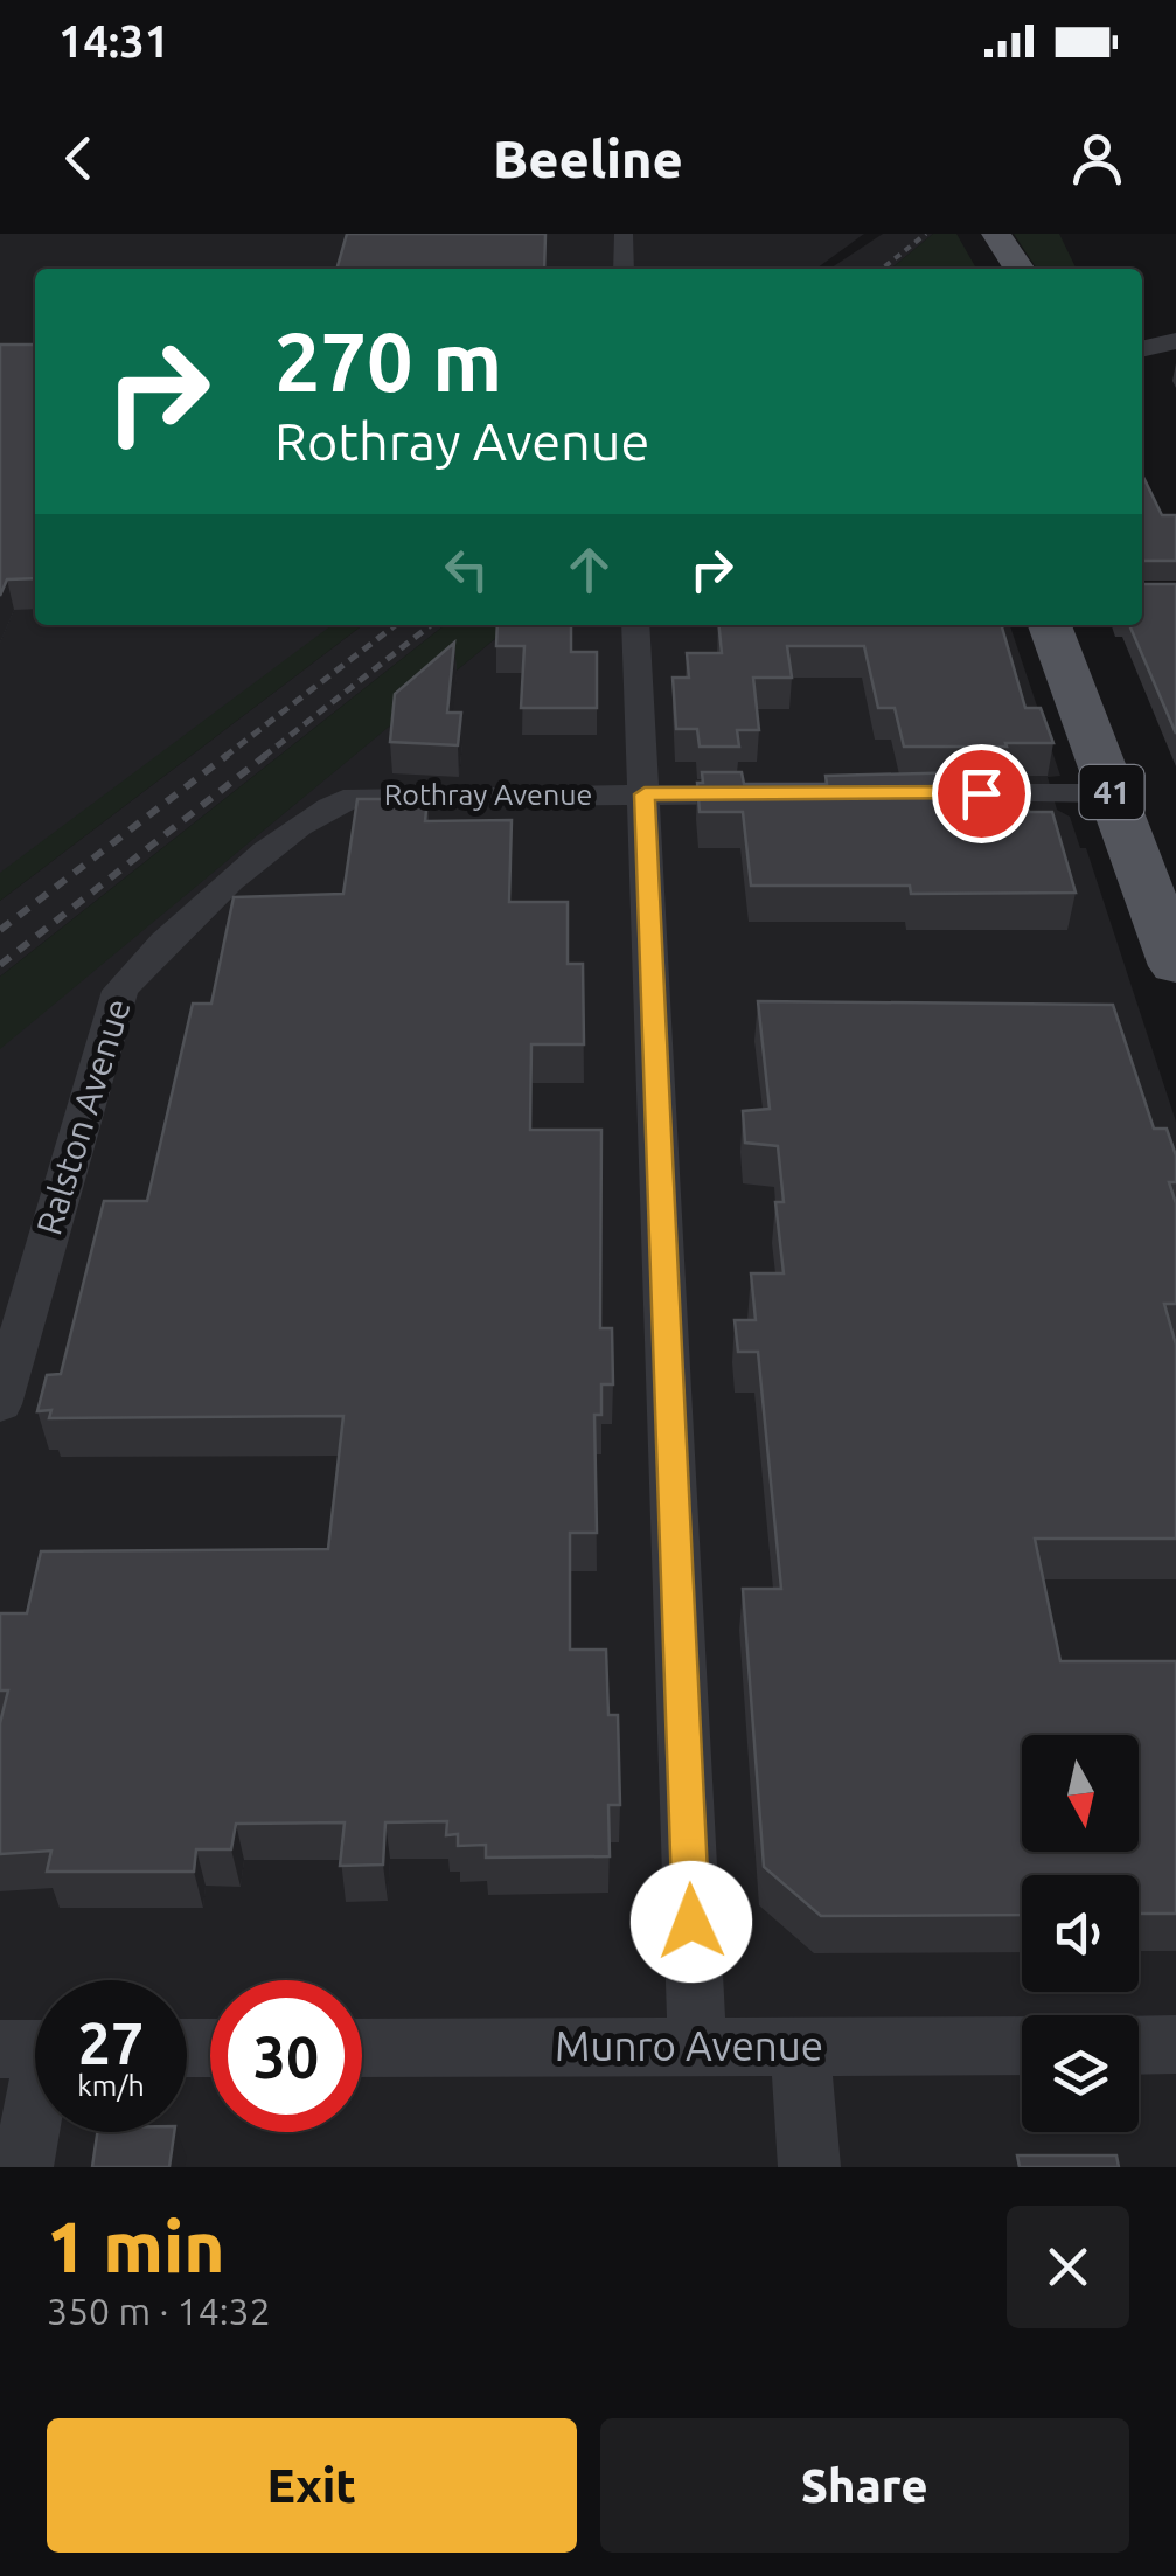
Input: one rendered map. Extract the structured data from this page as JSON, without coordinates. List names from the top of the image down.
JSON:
{
  "streets": {
    "main road": ["41"],
    "street": ["Rothray Avenue", "Ralston Avenue", "Munro Avenue"]
  },
  "crossings": [
    ["Rothray Avenue", "Ralston Avenue"]
  ],
  "north": "bottom",
  "page": {
    "status": "14:31",
    "header": "Beeline",
    "turn": ["270 m", "Rothray Avenue"],
    "speed": "27 km/h",
    "limit": "30",
    "heading": ["1 min", "350 m · 14:32"],
    "buttons": ["Exit", "Share"]
  }
}
